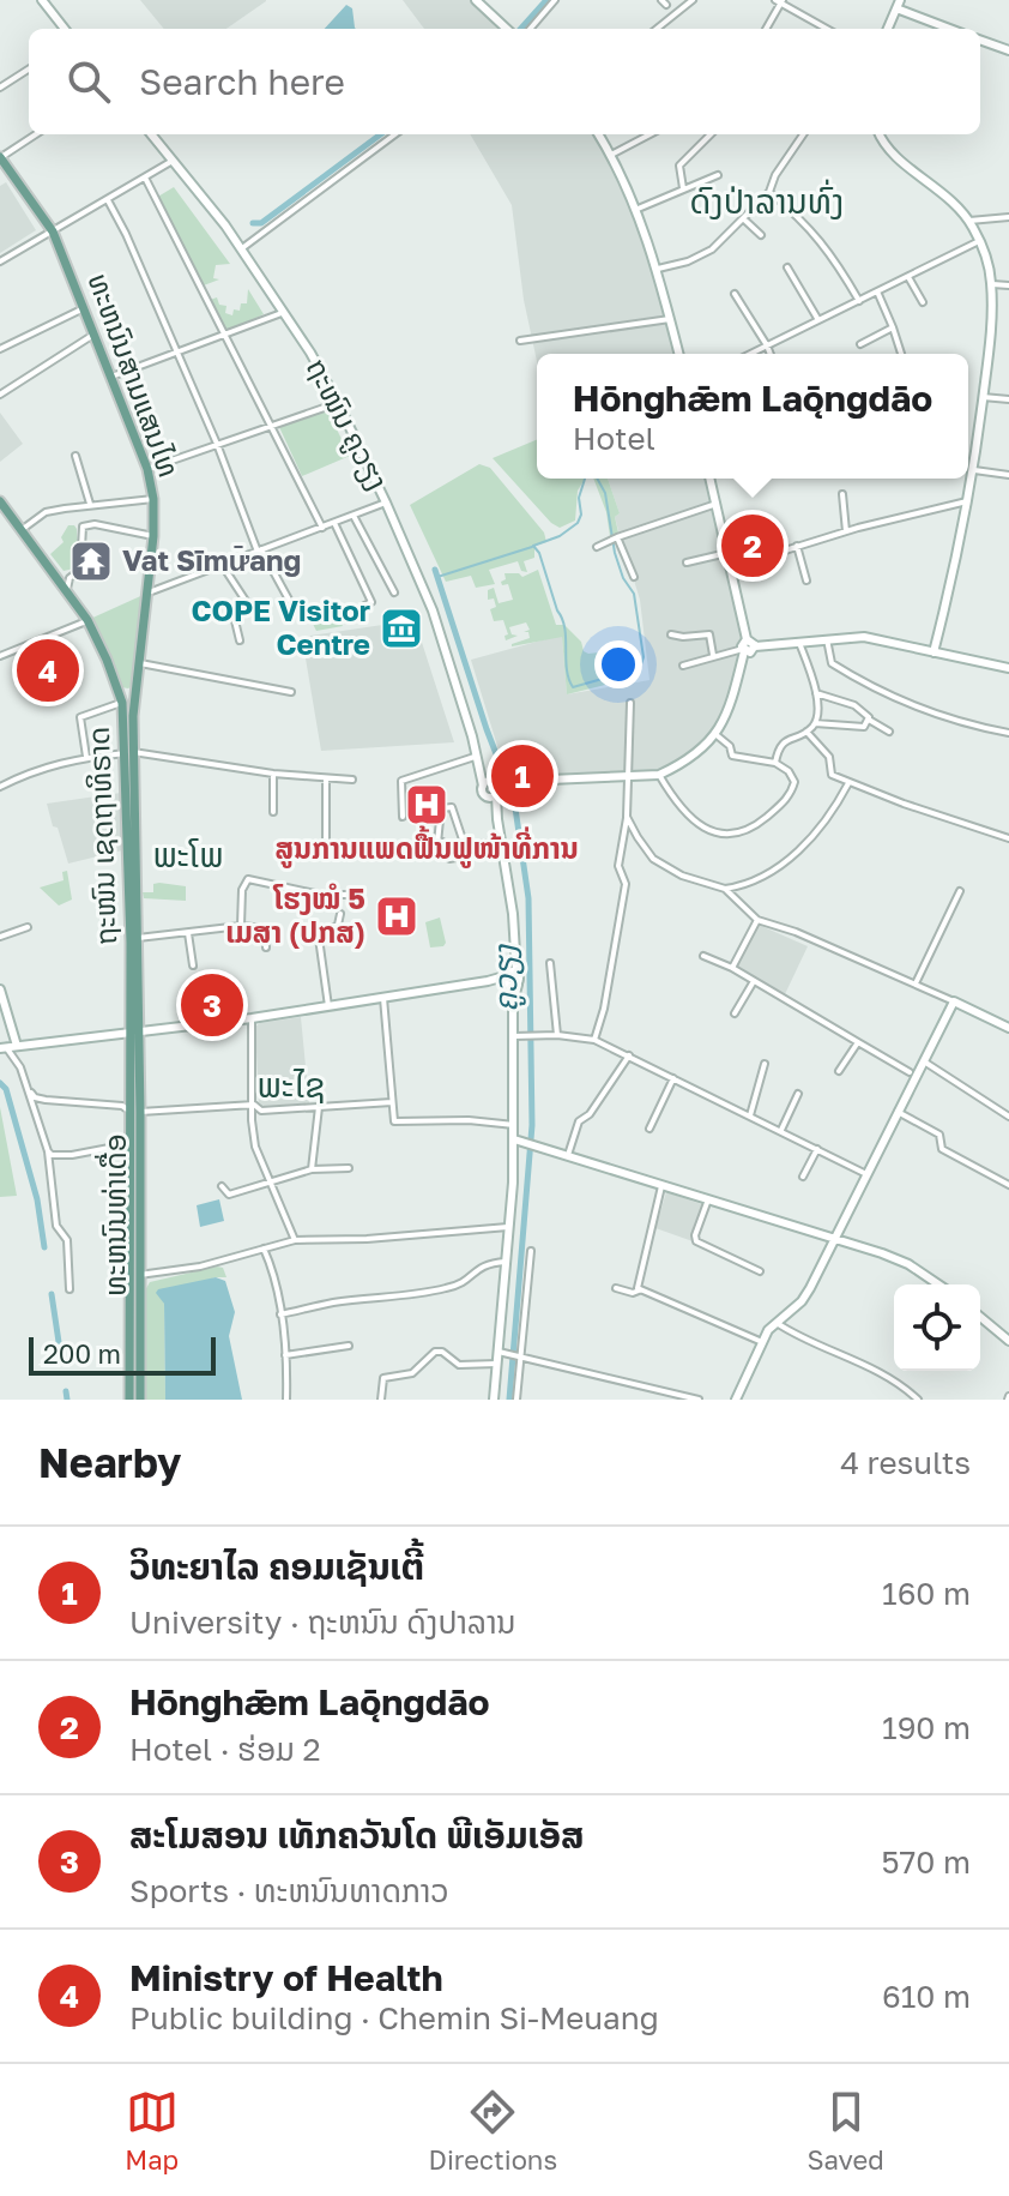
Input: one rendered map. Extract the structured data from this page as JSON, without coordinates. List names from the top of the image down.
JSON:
{
  "streets": {
    "main road": ["ທະຫນົນສາມແສນໄທ", "ຖະໜົນ ເຊດຖາທິຣາດ", "ທະຫນົນທ່າເດື່ອ"],
    "street": ["ຖະໜົນ ຄູວຽງ"]
  },
  "crossings": [
    ["ທະຫນົນສາມແສນໄທ", "ຖະໜົນ ເຊດຖາທິຣາດ"],
    ["ທະຫນົນສາມແສນໄທ", "ທະຫນົນທ່າເດື່ອ"],
    ["ຖະໜົນ ເຊດຖາທິຣາດ", "ທະຫນົນທ່າເດື່ອ"]
  ],
  "districts": ["ດົງປ່າລານທົ່ງ", "ພະໂພ", "ພະໄຊ"],
  "water": ["ຄູວຽງ"],
  "places": {
    "temple": ["Vat Sīmư̄ang"],
    "museum": ["COPE Visitor Centre"],
    "hospital": ["ສູນການແພດຟື້ນຟູໜ້າທີ່ການ", "ໂຮງໝໍ 5 ເມສາ (ປກສ)"]
  },
  "scale_bar": "200 m",
  "page": {
    "search": "Search here",
    "popup": ["Hōnghǣm Laǭngdāo", "Hotel"],
    "pins": [
      "2",
      "4",
      "1",
      "3"
    ],
    "scale": "200 m",
    "heading": ["Nearby", "4 results"],
    "list": [
      {
        "mark": "1",
        "name": "ວິທະຍາໄລ ຄອມເຊັນເຕີ້",
        "note": "University · ຖະຫນົນ ດົງປາລານ",
        "value": "160 m"
      },
      {
        "mark": "2",
        "name": "Hōnghǣm Laǭngdāo",
        "note": "Hotel · ຮ່ອມ 2",
        "value": "190 m"
      },
      {
        "mark": "3",
        "name": "ສະໂມສອນ ເທັກຄວັນໂດ ພີເອັມເອັສ",
        "note": "Sports · ທະຫນົນທາດກາວ",
        "value": "570 m"
      },
      {
        "mark": "4",
        "name": "Ministry of Health",
        "note": "Public building · Chemin Si-Meuang",
        "value": "610 m"
      }
    ],
    "nav": ["Map", "Directions", "Saved"]
  }
}
